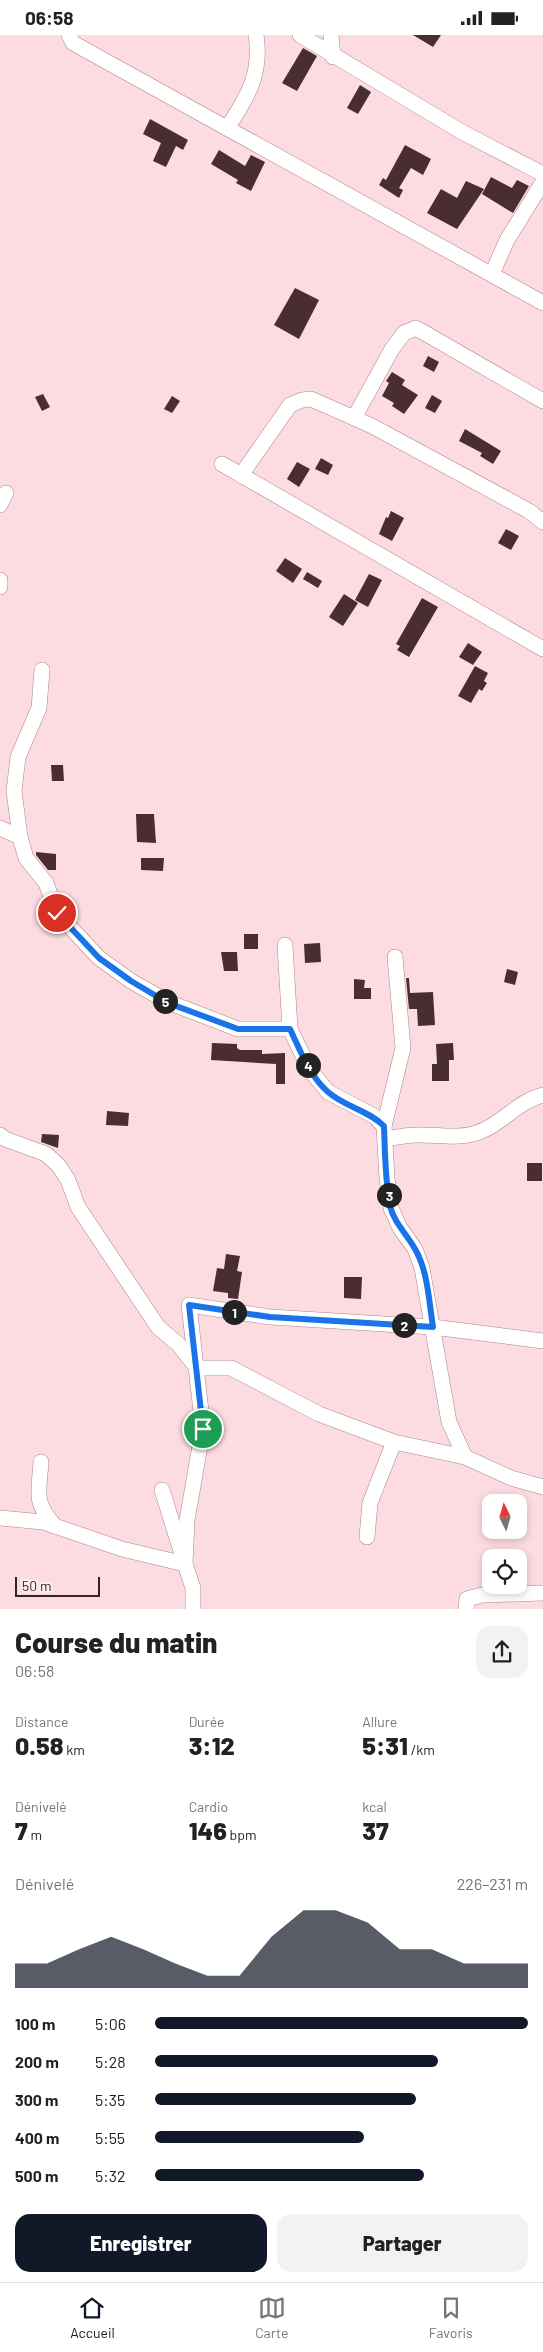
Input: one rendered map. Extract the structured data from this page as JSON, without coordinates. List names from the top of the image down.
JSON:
{
  "scale_bar": "50 m",
  "north": "top",
  "page": {
    "status": "06:58",
    "pins": [
      "5",
      "4",
      "3",
      "1",
      "2"
    ],
    "scale": "50 m",
    "heading": ["Course du matin", "06:58"],
    "stats": [
      ["Distance", "0.58 km"],
      ["Durée", "3:12"],
      ["Allure", "5:31 /km"],
      ["Dénivelé", "7 m"],
      ["Cardio", "146 bpm"],
      ["kcal", "37"]
    ],
    "chart": ["Dénivelé", "226–231 m"],
    "list": [
      {
        "name": "100 m",
        "note": "5:06"
      },
      {
        "name": "200 m",
        "note": "5:28"
      },
      {
        "name": "300 m",
        "note": "5:35"
      },
      {
        "name": "400 m",
        "note": "5:55"
      },
      {
        "name": "500 m",
        "note": "5:32"
      }
    ],
    "buttons": ["Enregistrer", "Partager"],
    "tabs": ["Accueil", "Carte", "Favoris"]
  }
}
